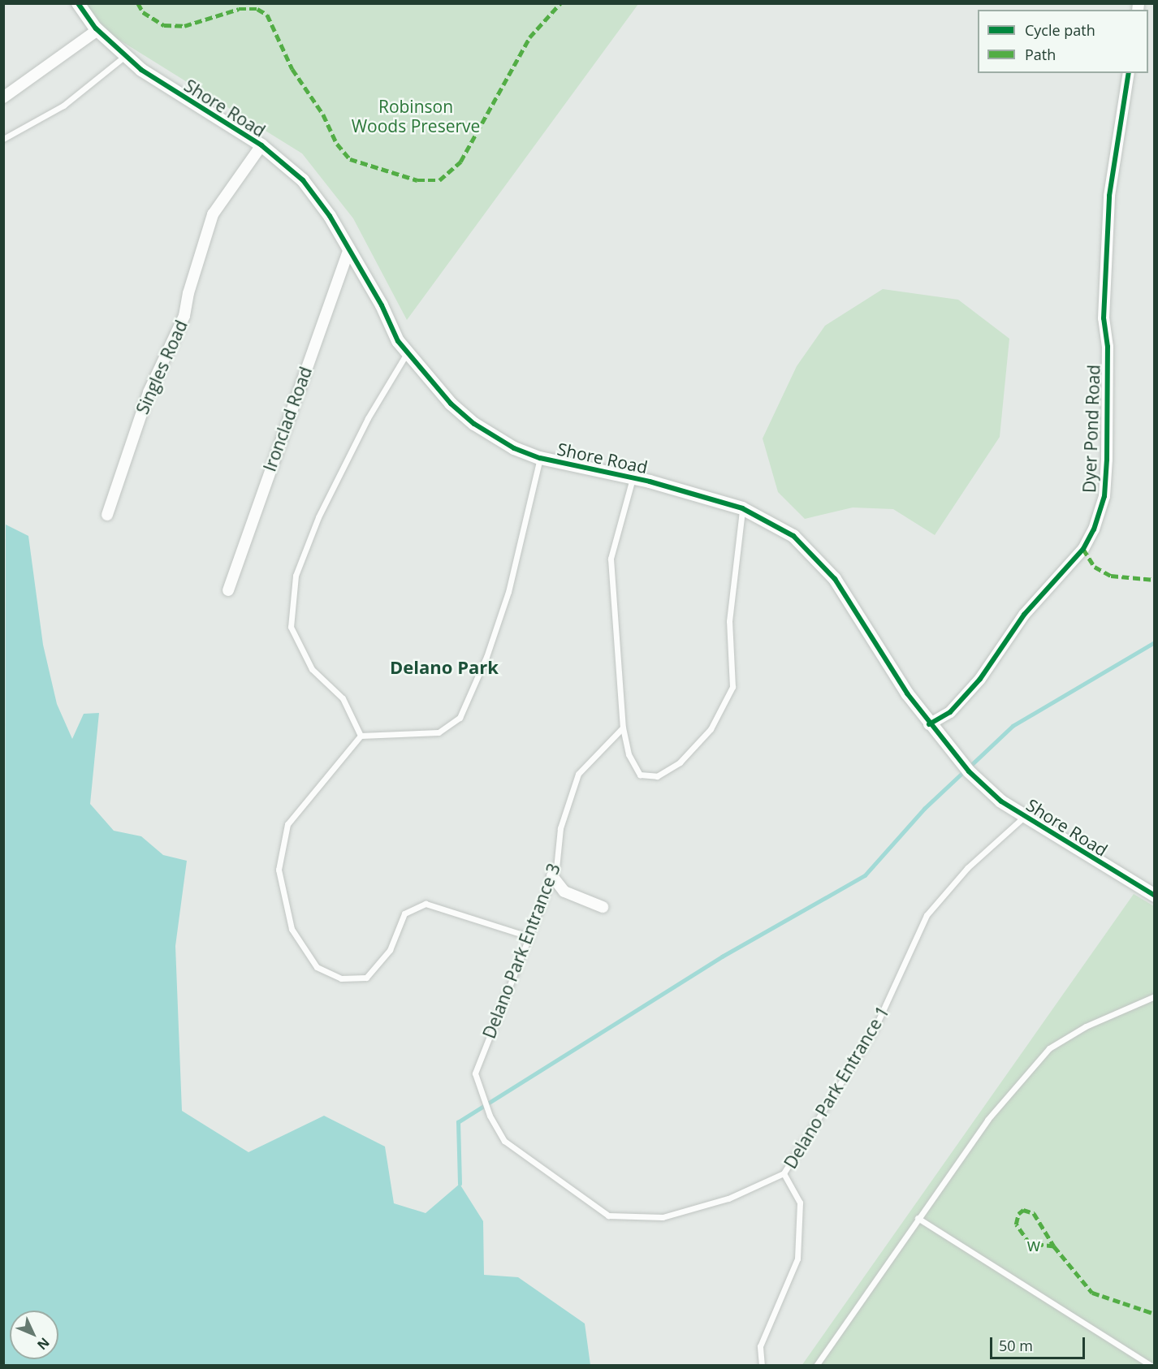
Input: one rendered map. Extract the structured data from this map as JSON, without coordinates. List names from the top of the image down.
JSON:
{
  "streets": {
    "street": [
      "Shore Road",
      "Singles Road",
      "Ironclad Road",
      "Dyer Pond Road"
    ],
    "lane": ["Delano Park Entrance 3", "Delano Park Entrance 1"]
  },
  "crossings": [
    ["Shore Road", "Singles Road"],
    ["Shore Road", "Ironclad Road"],
    ["Shore Road", "Dyer Pond Road"],
    ["Shore Road", "Delano Park Entrance 1"],
    ["Delano Park Entrance 3", "Delano Park Entrance 1"]
  ],
  "districts": ["Delano Park"],
  "parks": ["Robinson Woods Preserve", "w"],
  "legend": ["Cycle path", "Path"],
  "scale_bar": "50 m",
  "north": "bottom right"
}
